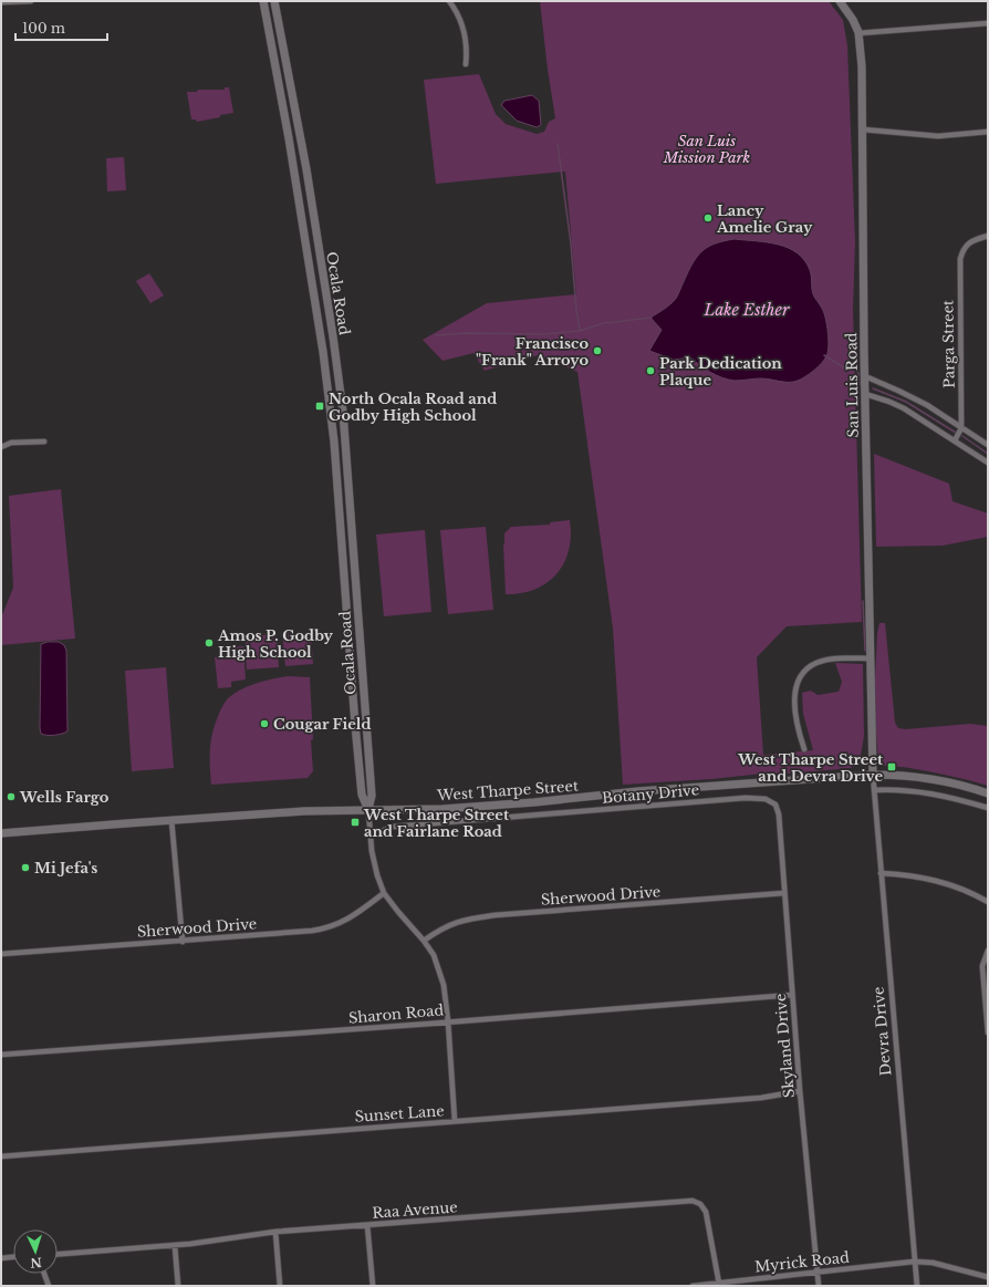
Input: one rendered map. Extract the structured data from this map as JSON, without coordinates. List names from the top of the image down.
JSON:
{
  "streets": {
    "main road": ["Ocala Road", "San Luis Road", "West Tharpe Street"],
    "street": [
      "Parga Street",
      "Botany Drive",
      "Sherwood Drive",
      "Sharon Road",
      "Devra Drive",
      "Skyland Drive",
      "Sunset Lane",
      "Raa Avenue",
      "Myrick Road"
    ]
  },
  "crossings": [
    ["Ocala Road", "West Tharpe Street"],
    ["San Luis Road", "West Tharpe Street"],
    ["San Luis Road", "Devra Drive"],
    ["West Tharpe Street", "Devra Drive"],
    ["Botany Drive", "Skyland Drive"],
    ["Sherwood Drive", "Skyland Drive"],
    ["Sharon Road", "Skyland Drive"],
    ["Devra Drive", "Myrick Road"],
    ["Skyland Drive", "Sunset Lane"],
    ["Skyland Drive", "Myrick Road"],
    ["Raa Avenue", "Myrick Road"]
  ],
  "water": ["Lake Esther"],
  "parks": ["San Luis Mission Park"],
  "places": {
    "other": [
      "Lancy Amelie Gray",
      "Francisco \"Frank\" Arroyo",
      "Park Dedication Plaque",
      "Amos P. Godby High School",
      "Cougar Field",
      "Wells Fargo",
      "Mi Jefa's"
    ],
    "transit": ["North Ocala Road and Godby High School", "West Tharpe Street and Devra Drive", "West Tharpe Street and Fairlane Road"]
  },
  "scale_bar": "100 m",
  "north": "bottom"
}
